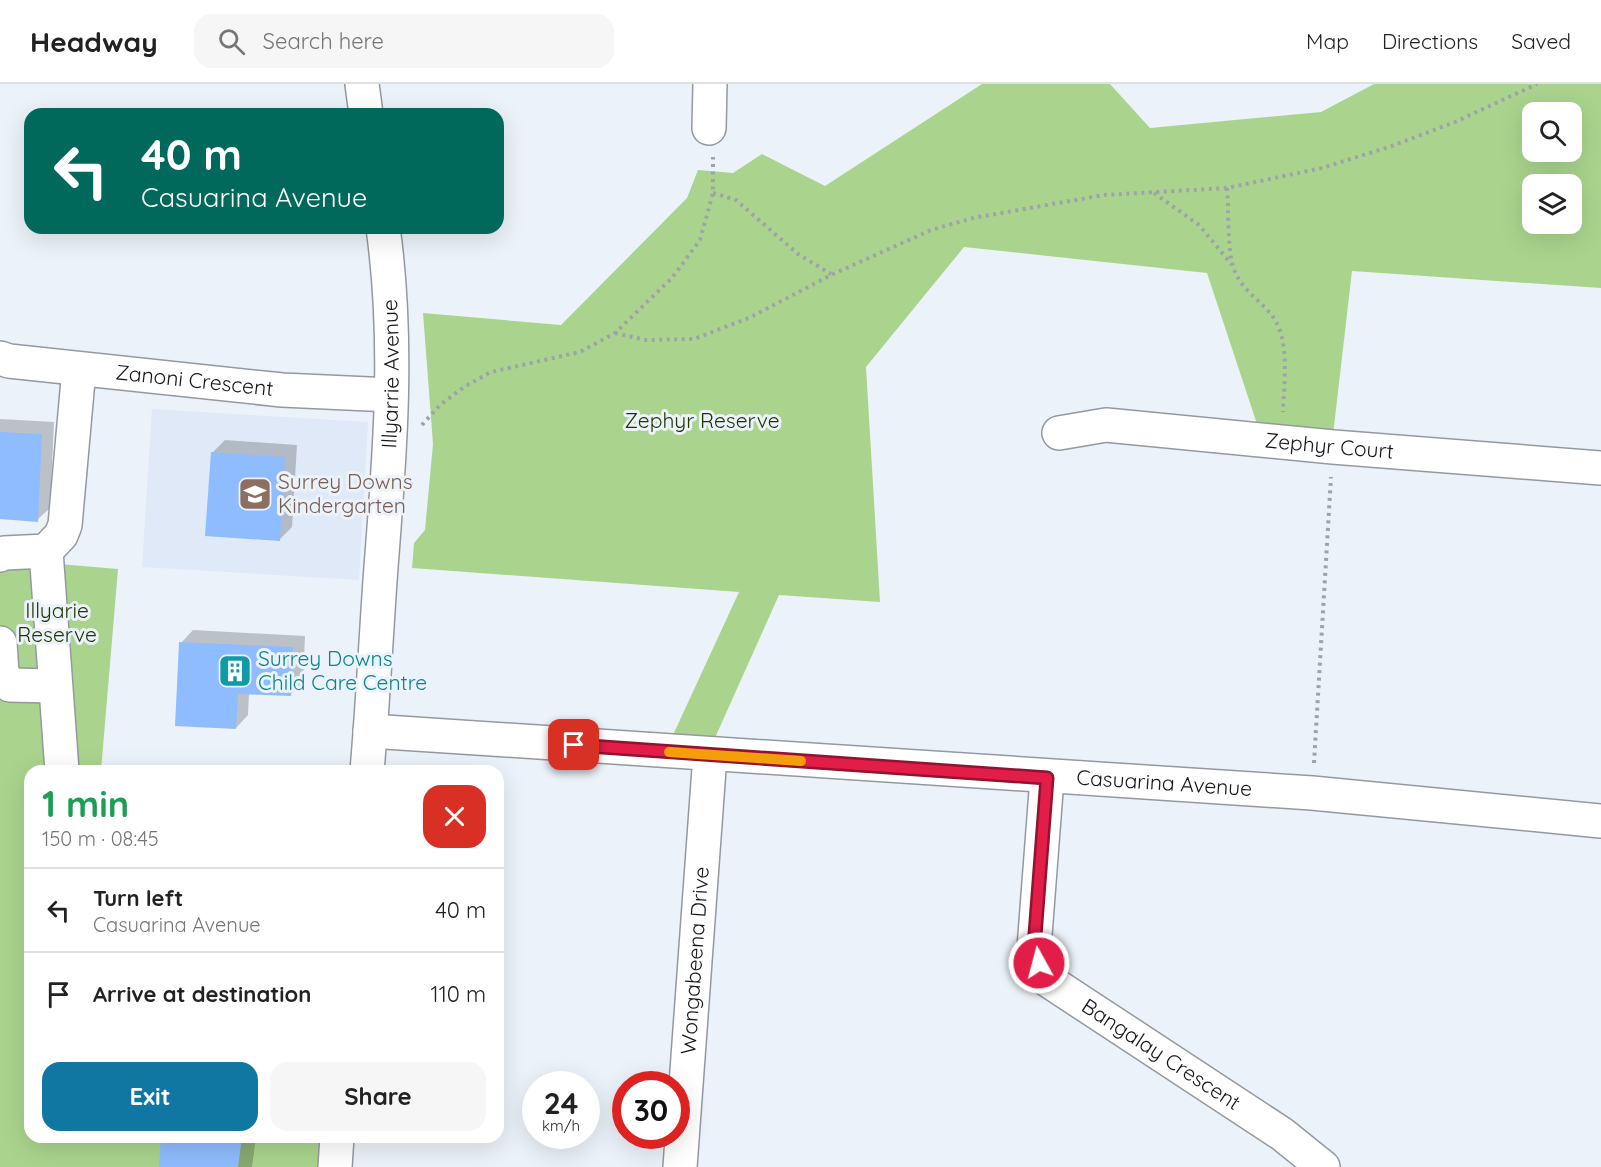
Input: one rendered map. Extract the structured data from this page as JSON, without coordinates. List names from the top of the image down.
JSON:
{
  "streets": {
    "street": [
      "Illyarrie Avenue",
      "Zanoni Crescent",
      "Zephyr Court",
      "Casuarina Avenue",
      "Wongabeena Drive",
      "Bangalay Crescent"
    ]
  },
  "crossings": [
    ["Illyarrie Avenue", "Zanoni Crescent"],
    ["Illyarrie Avenue", "Casuarina Avenue"],
    ["Casuarina Avenue", "Wongabeena Drive"],
    ["Casuarina Avenue", "Bangalay Crescent"]
  ],
  "parks": ["Zephyr Reserve", "Illyarie Reserve"],
  "places": {
    "school or university": ["Surrey Downs Kindergarten"],
    "building": ["Surrey Downs Child Care Centre"]
  },
  "page": {
    "header": "Headway",
    "search": "Search here",
    "nav": ["Map", "Directions", "Saved"],
    "turn": ["40 m", "Casuarina Avenue"],
    "heading": ["1 min", "150 m · 08:45"],
    "list": [
      {
        "name": "Turn left",
        "note": "Casuarina Avenue",
        "value": "40 m"
      },
      {
        "name": "Arrive at destination",
        "value": "110 m"
      }
    ],
    "buttons": ["Exit", "Share"],
    "speed": "24 km/h",
    "limit": "30"
  }
}
